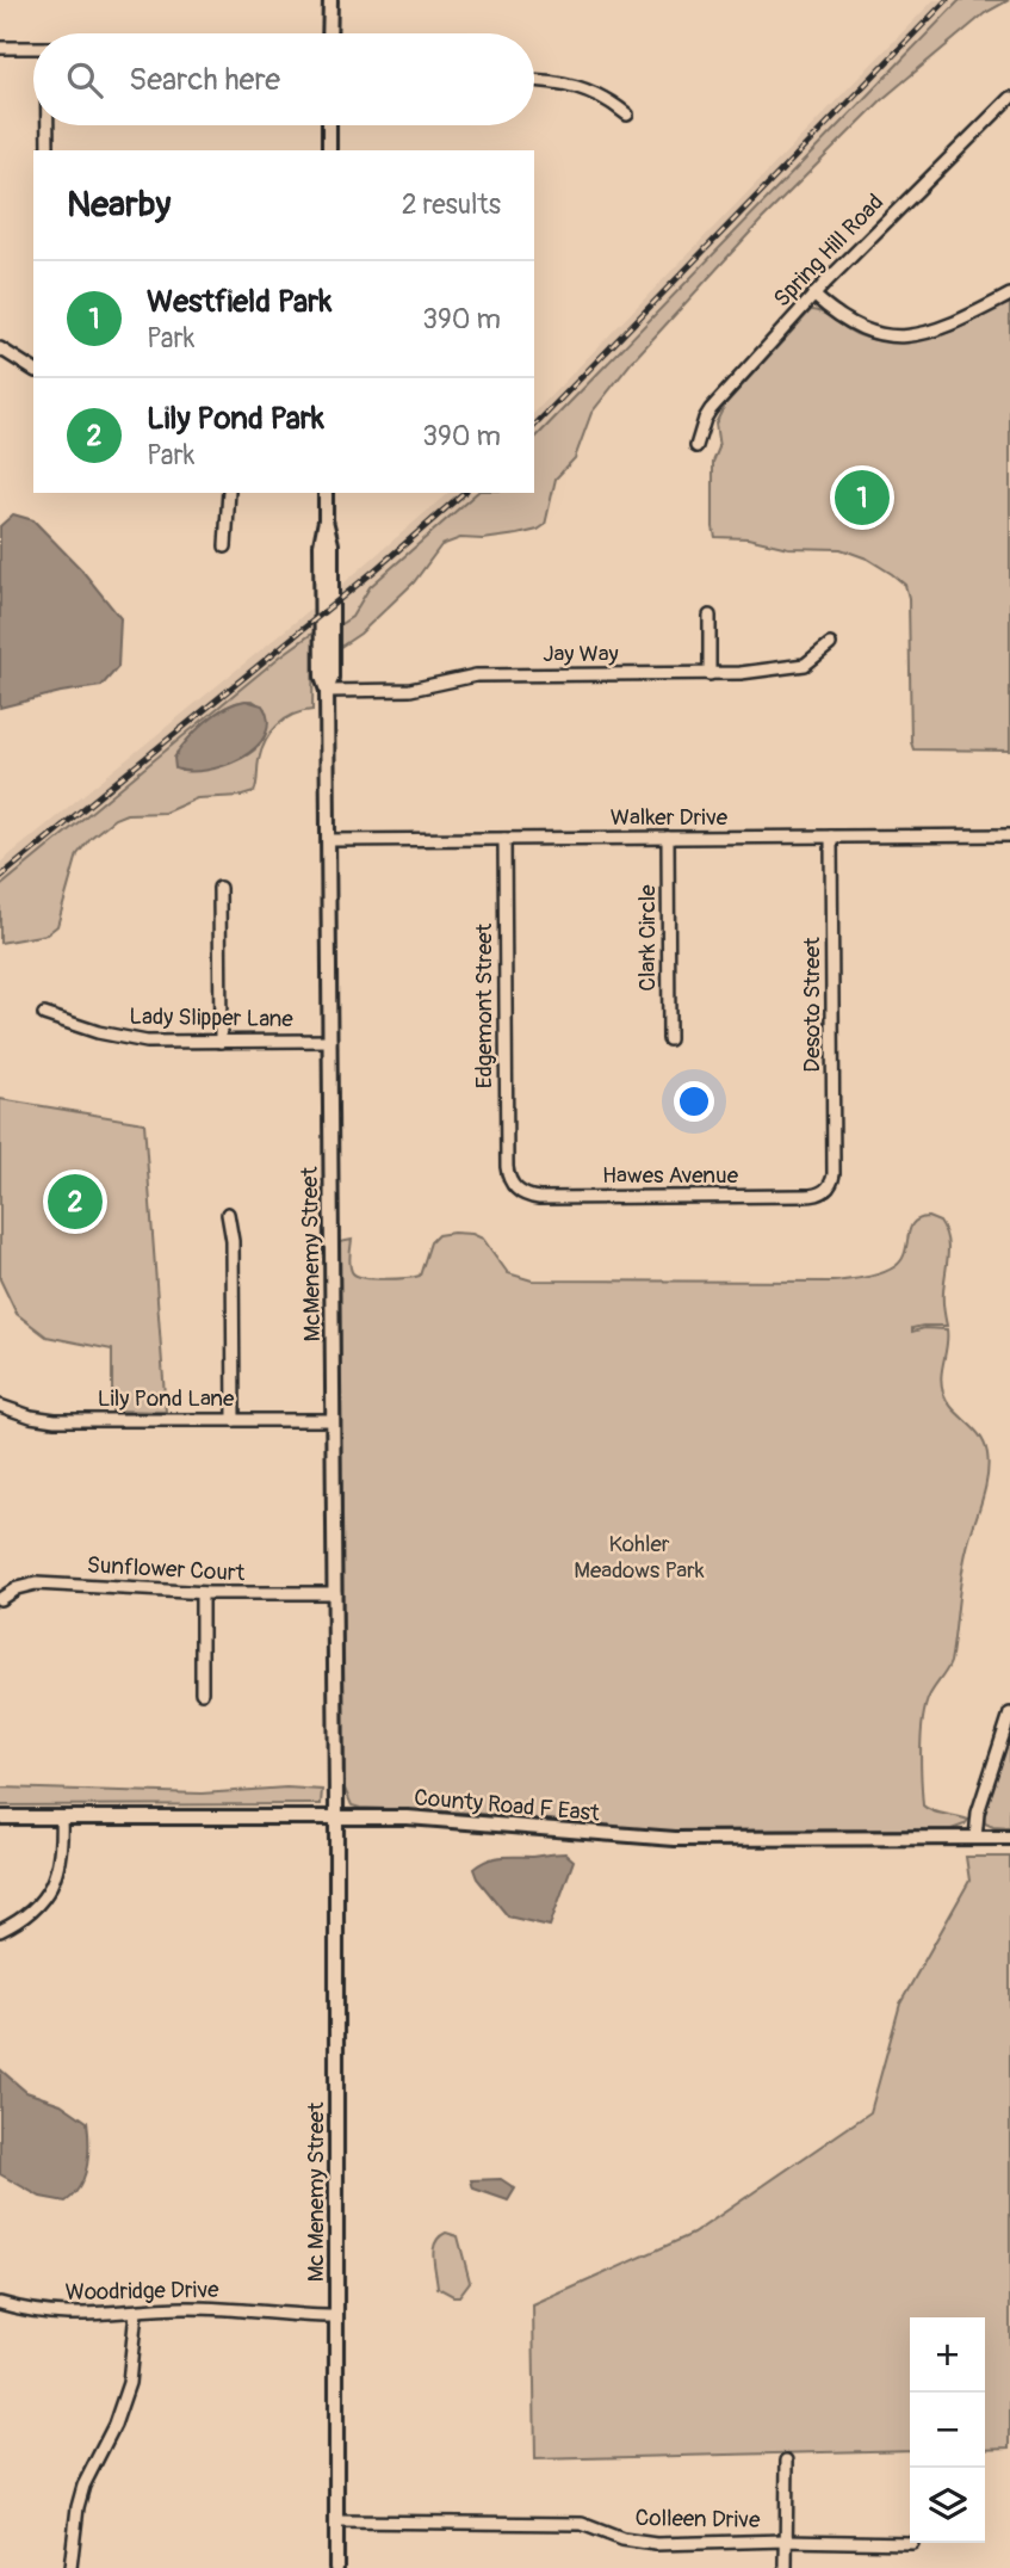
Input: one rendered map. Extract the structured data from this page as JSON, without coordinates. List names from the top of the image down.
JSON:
{
  "streets": {
    "street": [
      "Spring Hill Road",
      "Jay Way",
      "Walker Drive",
      "Clark Circle",
      "Desoto Street",
      "Edgemont Street",
      "Lady Slipper Lane",
      "Hawes Avenue",
      "McMenemy Street",
      "Lily Pond Lane",
      "Sunflower Court",
      "County Road F East",
      "Mc Menemy Street",
      "Woodridge Drive",
      "Colleen Drive"
    ]
  },
  "crossings": [
    ["Jay Way", "McMenemy Street"],
    ["Walker Drive", "Clark Circle"],
    ["Walker Drive", "Desoto Street"],
    ["Walker Drive", "Edgemont Street"],
    ["Walker Drive", "McMenemy Street"],
    ["Desoto Street", "Hawes Avenue"],
    ["Edgemont Street", "Hawes Avenue"],
    ["Lady Slipper Lane", "McMenemy Street"],
    ["McMenemy Street", "Lily Pond Lane"],
    ["McMenemy Street", "Sunflower Court"],
    ["McMenemy Street", "County Road F East"],
    ["McMenemy Street", "Mc Menemy Street"],
    ["County Road F East", "Mc Menemy Street"],
    ["Mc Menemy Street", "Woodridge Drive"],
    ["Mc Menemy Street", "Colleen Drive"]
  ],
  "parks": ["Kohler Meadows Park"],
  "page": {
    "search": "Search here",
    "heading": ["Nearby", "2 results"],
    "list": [
      {
        "mark": "1",
        "name": "Westfield Park",
        "note": "Park",
        "value": "390 m"
      },
      {
        "mark": "2",
        "name": "Lily Pond Park",
        "note": "Park",
        "value": "390 m"
      }
    ],
    "pins": ["1", "2"],
    "map_buttons": ["+", "−"]
  }
}
